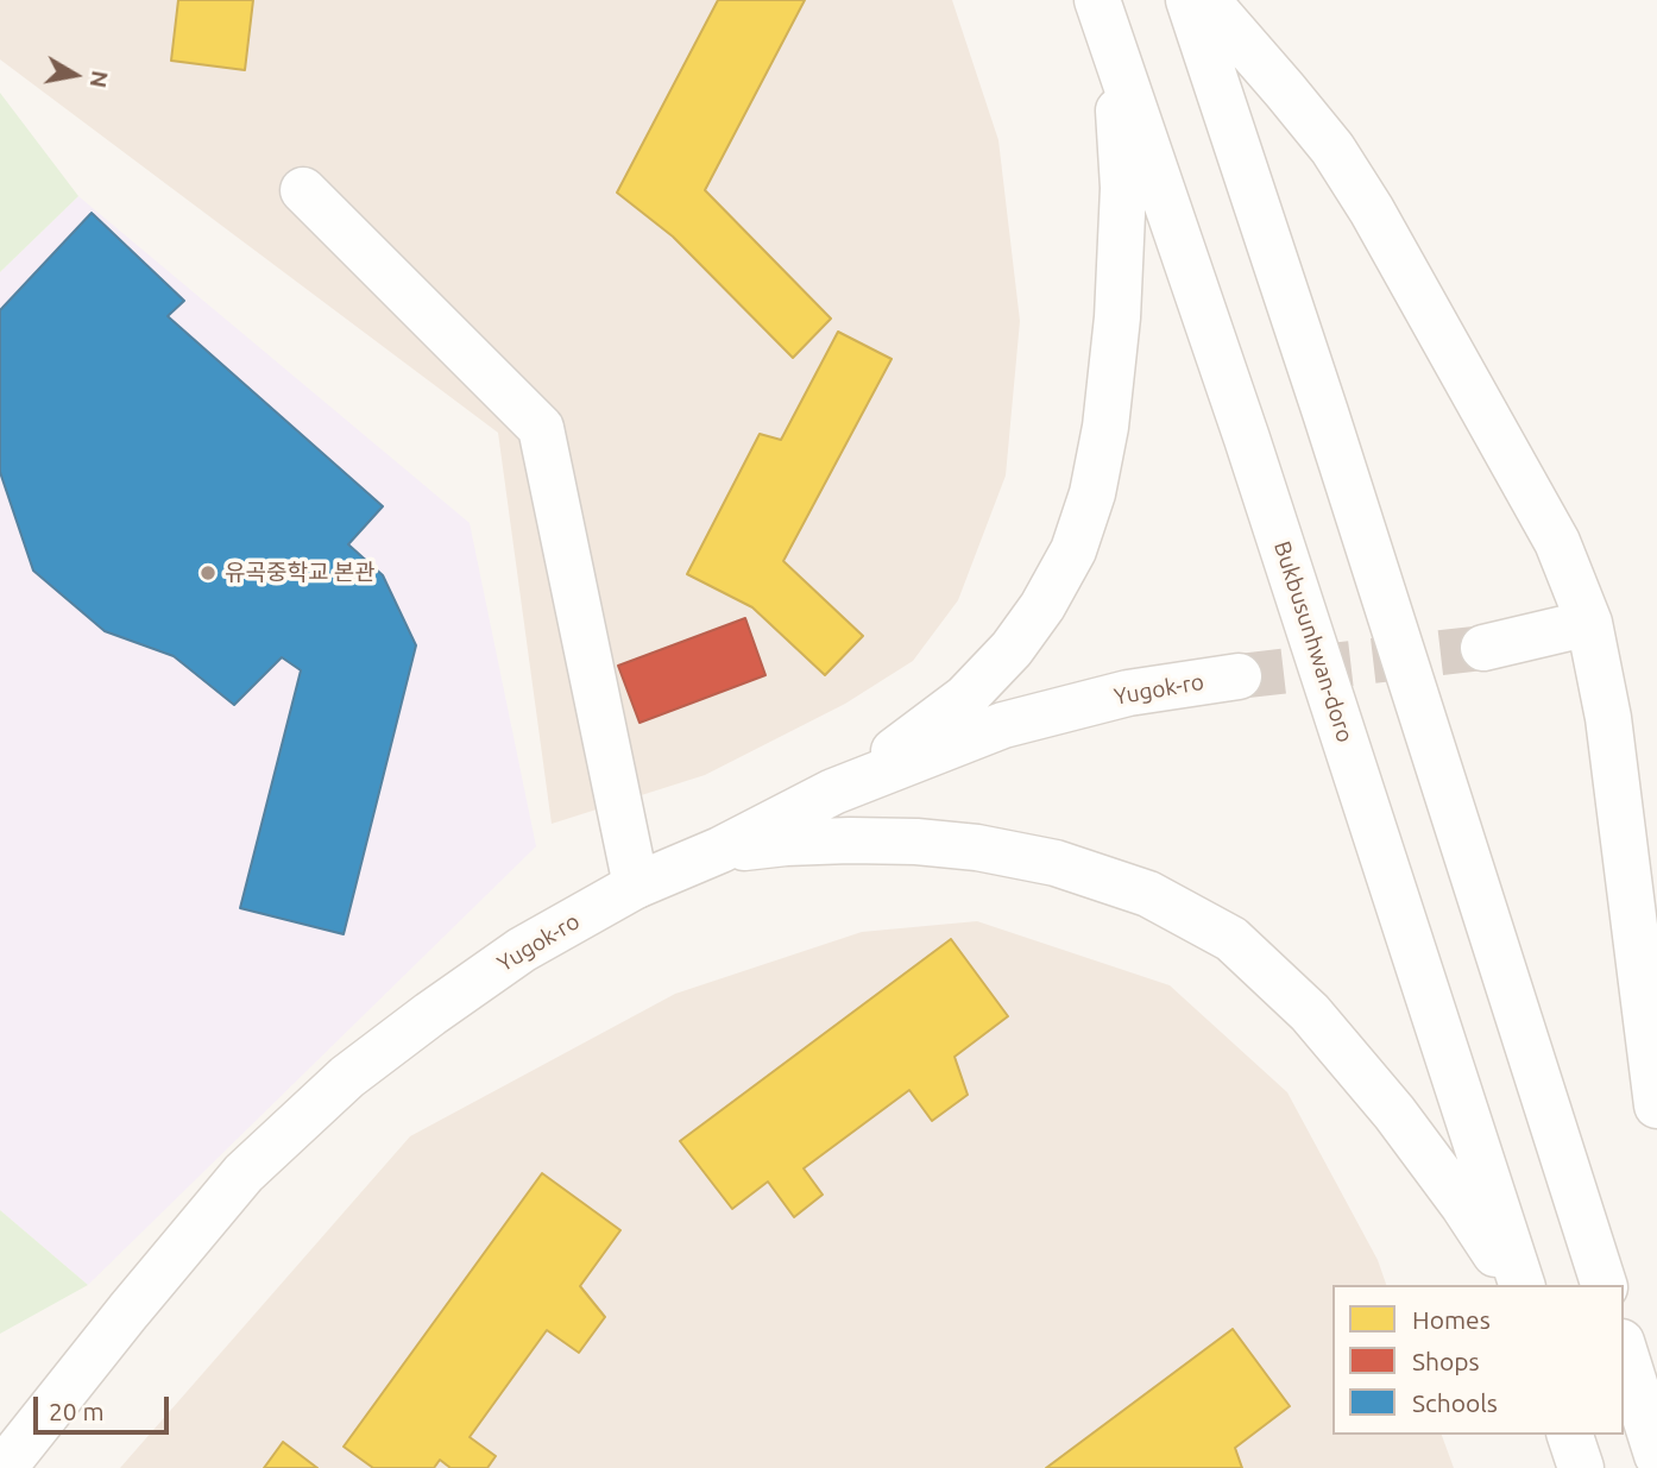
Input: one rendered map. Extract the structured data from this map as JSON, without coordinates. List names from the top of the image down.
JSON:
{
  "streets": {
    "main road": ["Bukbusunhwan-doro", "Yugok-ro"]
  },
  "places": ["유곡중학교 본관"],
  "legend": ["Homes", "Shops", "Schools"],
  "scale_bar": "20 m",
  "north": "right"
}
